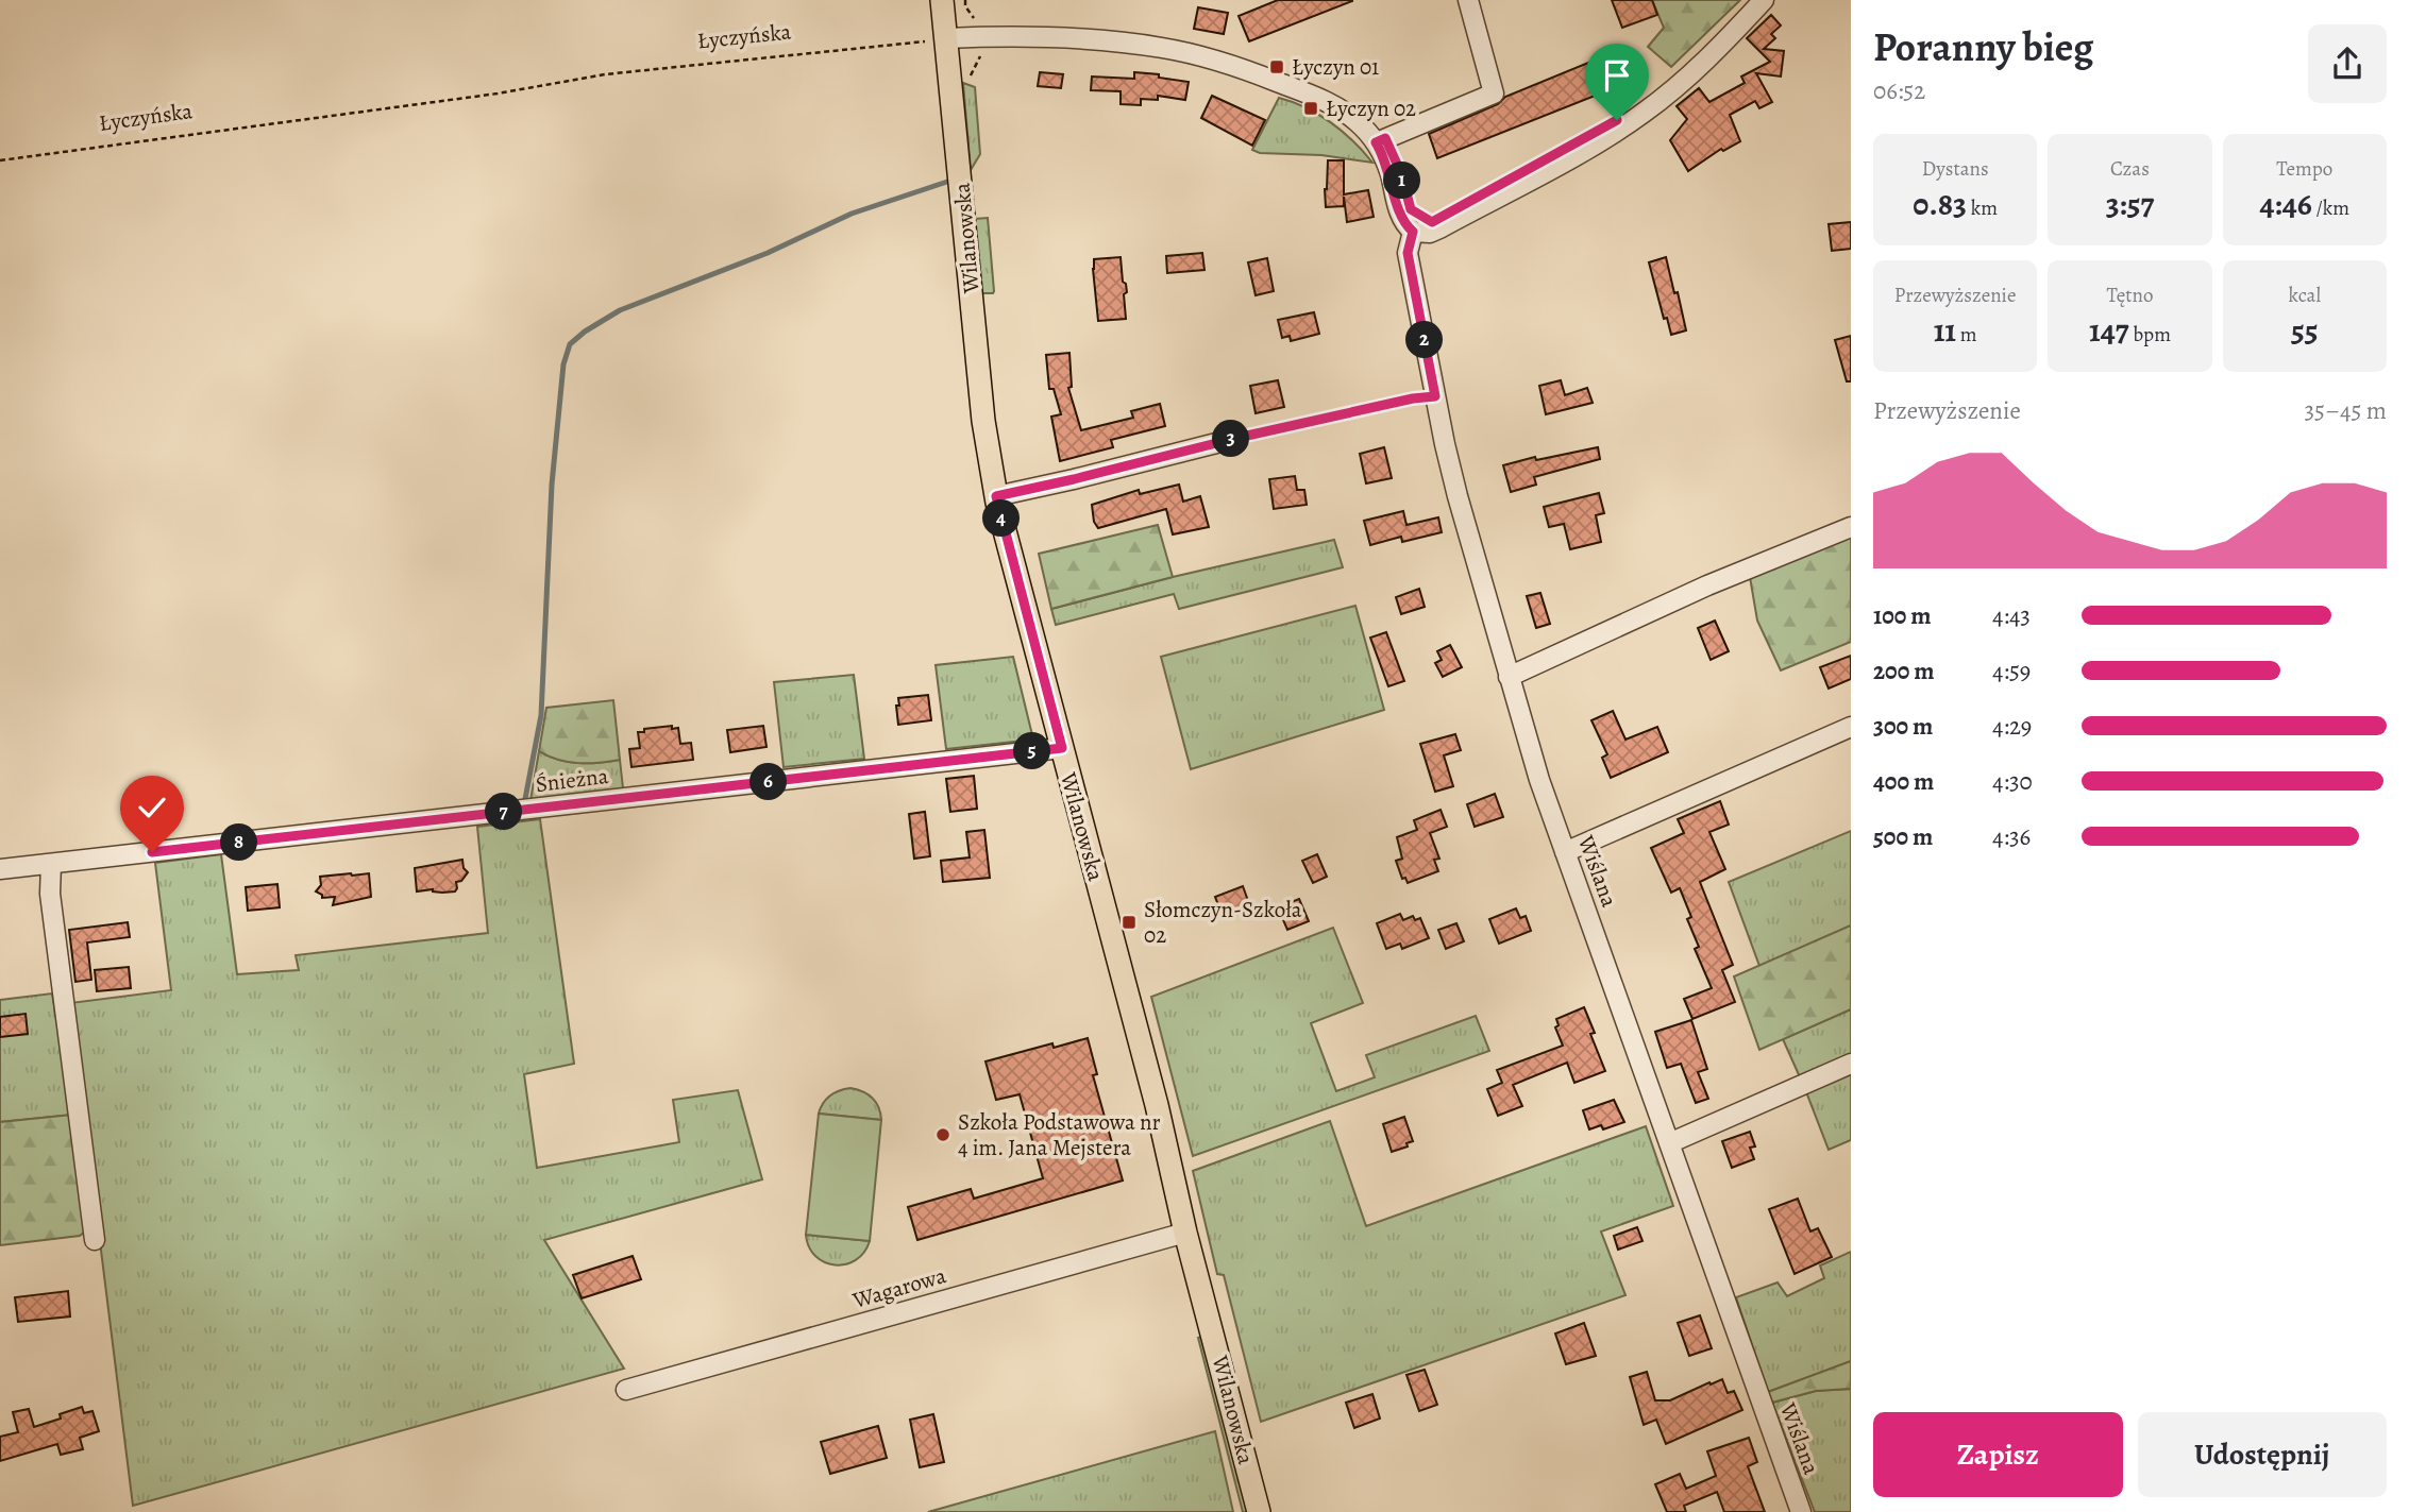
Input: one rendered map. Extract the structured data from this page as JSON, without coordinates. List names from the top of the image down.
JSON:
{
  "streets": {
    "main road": ["Wilanowska"],
    "street": ["Śnieżna", "Wiślana", "Wagarowa"],
    "path": ["Łyczyńska"]
  },
  "crossings": [
    ["Łyczyńska", "Wilanowska"],
    ["Wilanowska", "Śnieżna"],
    ["Wilanowska", "Wagarowa"]
  ],
  "places": {
    "transit": ["Łyczyn 01", "Łyczyn 02", "Słomczyn-Szkoła 02"],
    "other": ["Szkoła Podstawowa nr 4 im. Jana Mejstera"]
  },
  "page": {
    "heading": ["Poranny bieg", "06:52"],
    "stats": [
      ["Dystans", "0.83 km"],
      ["Czas", "3:57"],
      ["Tempo", "4:46 /km"],
      ["Przewyższenie", "11 m"],
      ["Tętno", "147 bpm"],
      ["kcal", "55"]
    ],
    "pins": [
      "1",
      "2",
      "3",
      "4",
      "5",
      "6",
      "7",
      "8"
    ],
    "chart": ["Przewyższenie", "35–45 m"],
    "list": [
      {
        "name": "100 m",
        "note": "4:43"
      },
      {
        "name": "200 m",
        "note": "4:59"
      },
      {
        "name": "300 m",
        "note": "4:29"
      },
      {
        "name": "400 m",
        "note": "4:30"
      },
      {
        "name": "500 m",
        "note": "4:36"
      }
    ],
    "buttons": ["Zapisz", "Udostępnij"]
  }
}
